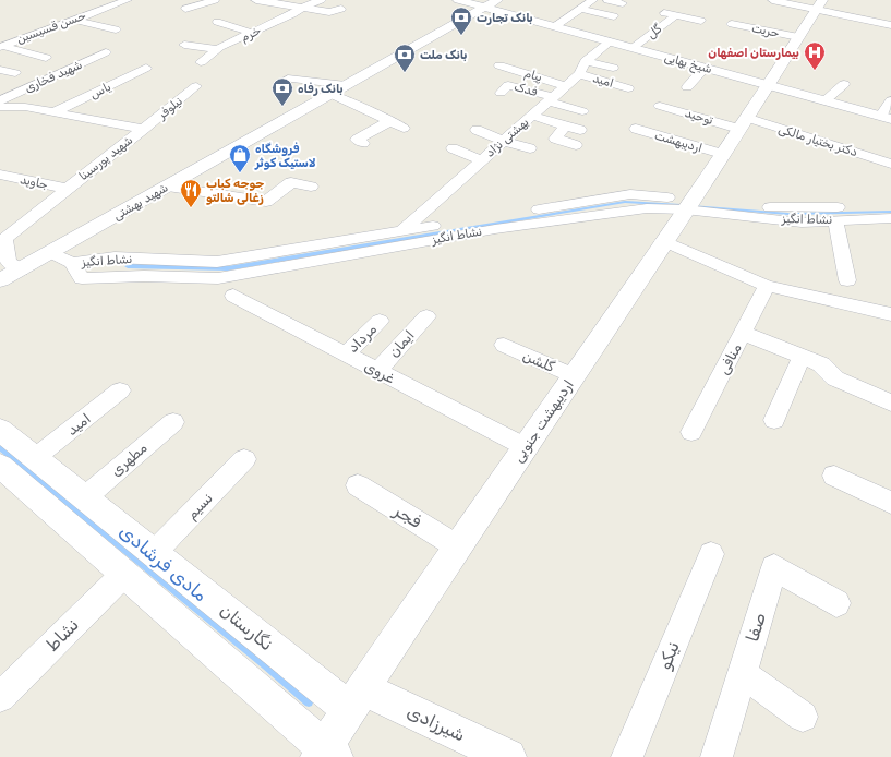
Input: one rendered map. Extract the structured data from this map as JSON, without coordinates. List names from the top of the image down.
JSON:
{
  "streets": {
    "street": [
      "حسن قسیسین",
      "حریت",
      "گل",
      "خرم",
      "شیخ بهایی",
      "پیام",
      "شهید فخاری",
      "امید",
      "فدک",
      "یاس",
      "نیلوفر",
      "توحید",
      "بهشتی نژاد",
      "دکتر بختیار مالکی",
      "اردیبهشت",
      "شهید پورسینا",
      "جاوید",
      "شهید بهشتی",
      "نشاط انگیز",
      "مرداد",
      "ایمان",
      "منافی",
      "گلشن",
      "غروی",
      "اردیبهشت جنوبی",
      "مطهری",
      "نسیم",
      "فجر",
      "نگارستان",
      "صفا",
      "نشاط",
      "نیکو",
      "شیرزادی"
    ]
  },
  "crossings": [
    ["حریت", "اردیبهشت جنوبی"],
    ["گل", "شیخ بهایی"],
    ["شیخ بهایی", "بهشتی نژاد"],
    ["شیخ بهایی", "شهید بهشتی"],
    ["شیخ بهایی", "اردیبهشت جنوبی"],
    ["پیام", "بهشتی نژاد"],
    ["امید", "بهشتی نژاد"],
    ["امید", "نگارستان"],
    ["فدک", "بهشتی نژاد"],
    ["یاس", "شهید پورسینا"],
    ["نیلوفر", "شهید پورسینا"],
    ["توحید", "دکتر بختیار مالکی"],
    ["توحید", "اردیبهشت جنوبی"],
    ["بهشتی نژاد", "نشاط انگیز"],
    ["دکتر بختیار مالکی", "اردیبهشت جنوبی"],
    ["اردیبهشت", "اردیبهشت جنوبی"],
    ["شهید پورسینا", "جاوید"],
    ["شهید پورسینا", "شهید بهشتی"],
    ["نشاط انگیز", "اردیبهشت جنوبی"],
    ["مرداد", "غروی"],
    ["ایمان", "غروی"],
    ["گلشن", "اردیبهشت جنوبی"],
    ["غروی", "اردیبهشت جنوبی"],
    ["اردیبهشت جنوبی", "فجر"],
    ["اردیبهشت جنوبی", "نگارستان"],
    ["اردیبهشت جنوبی", "شیرزادی"],
    ["مطهری", "نگارستان"],
    ["نسیم", "نگارستان"],
    ["نگارستان", "شیرزادی"]
  ],
  "water": ["مادی فرشادی"],
  "places": {
    "bank": ["بانک تجارت", "بانک ملت", "بانک رفاه"],
    "hospital": ["بیمارستان اصفهان"],
    "shop": ["فروشگاه لاستیک کوثر"],
    "restaurant": ["جوجه کباب زغالی شالتو"]
  }
}
